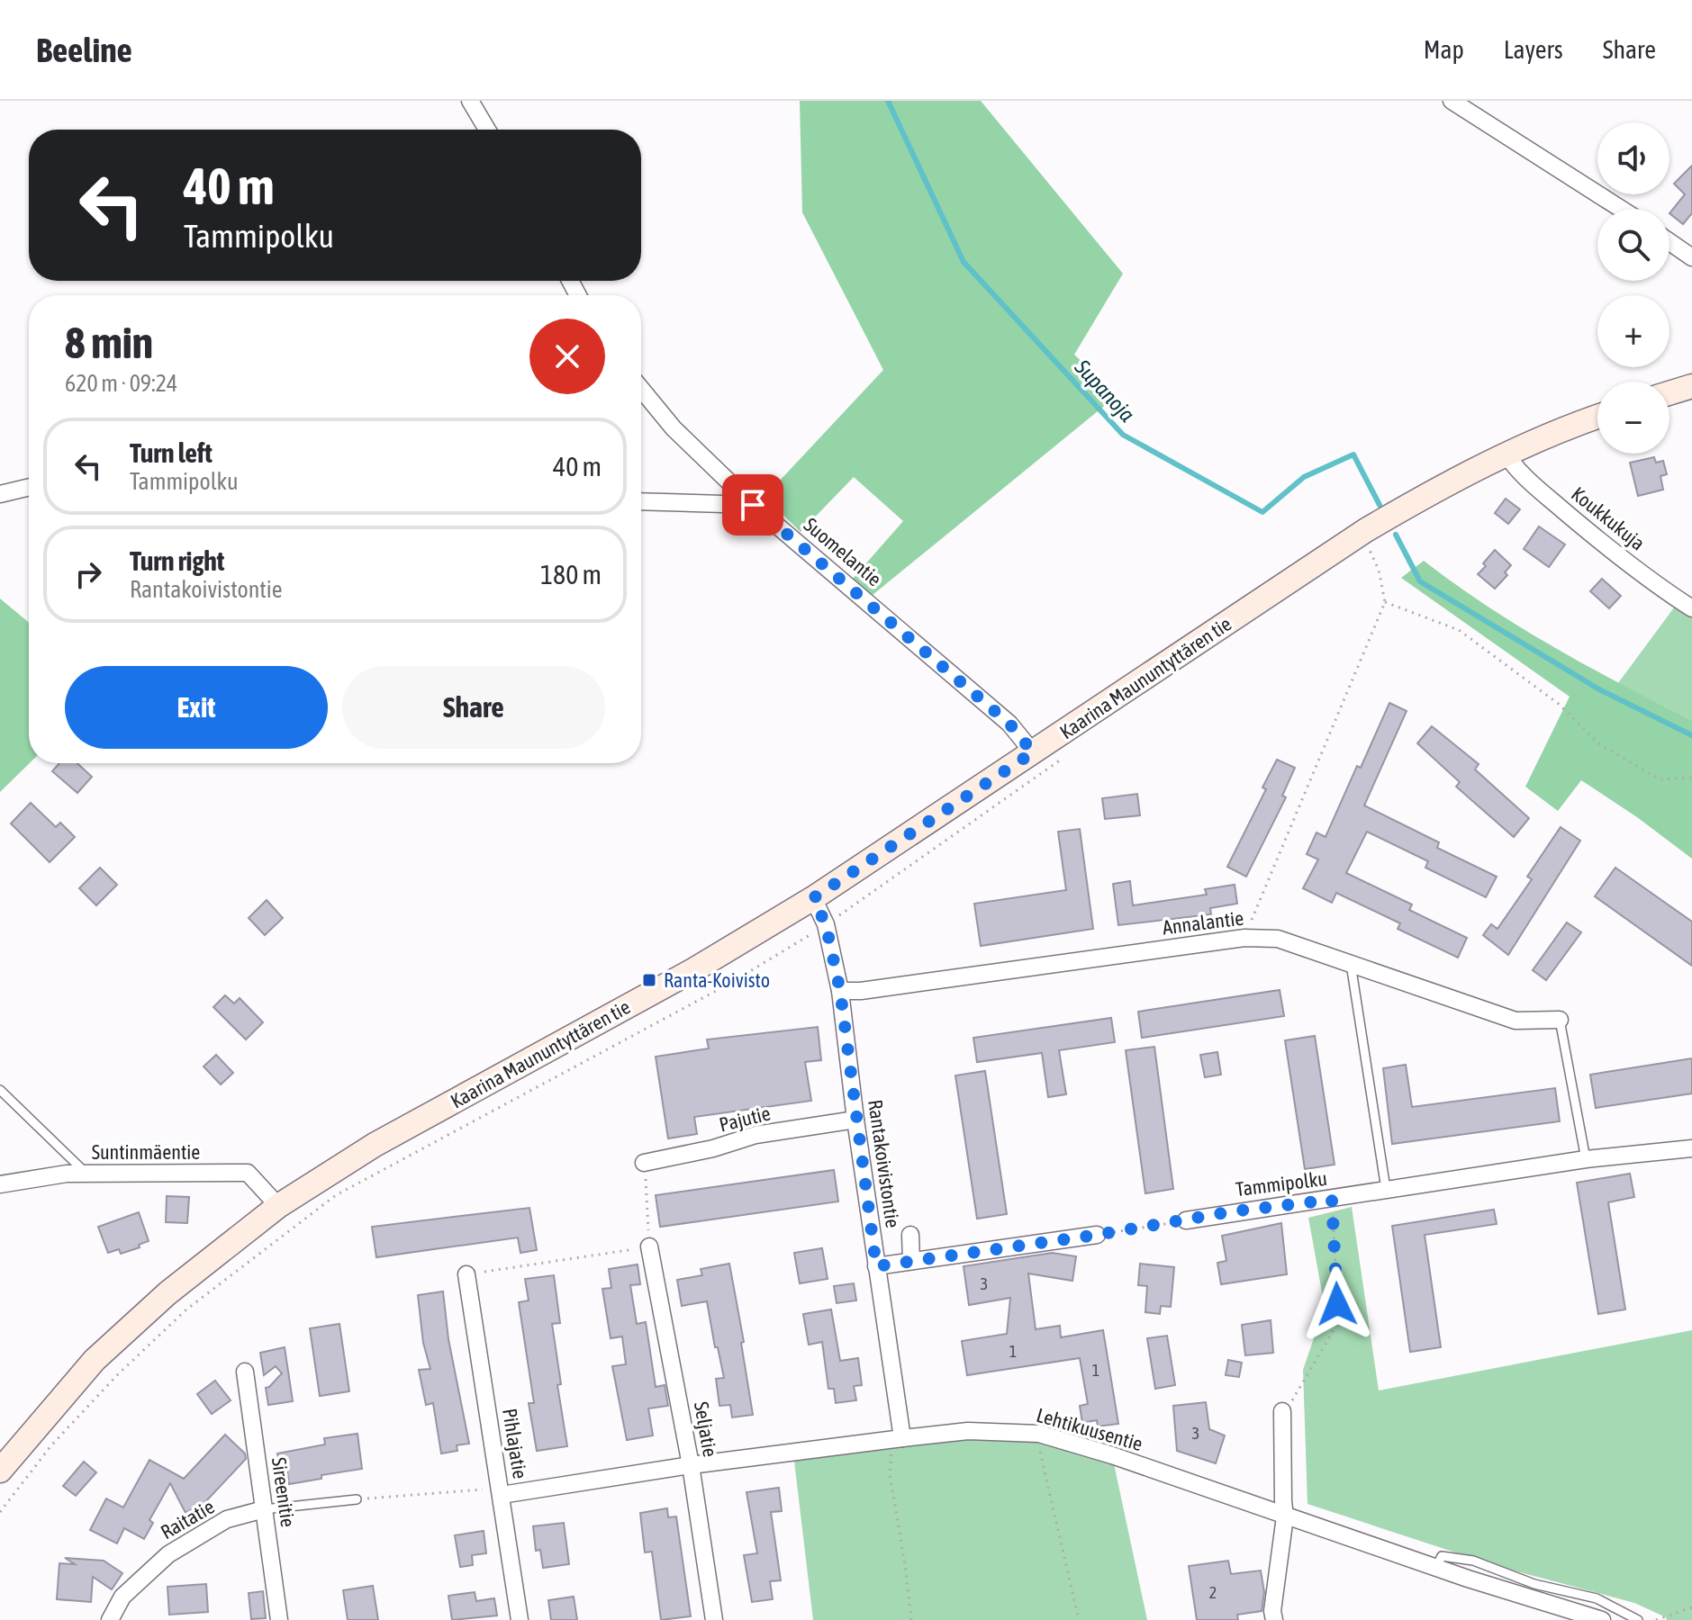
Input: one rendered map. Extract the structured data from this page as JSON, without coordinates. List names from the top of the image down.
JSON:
{
  "streets": {
    "main road": ["Kaarina Maununtyttären tie"],
    "street": [
      "Koukkukuja",
      "Suomelantie",
      "Annalantie",
      "Pajutie",
      "Suntinmäentie",
      "Rantakoivistontie",
      "Tammipolku",
      "Seljatie",
      "Lehtikuusentie",
      "Pihlajatie",
      "Sireenitie",
      "Raitatie"
    ]
  },
  "crossings": [
    ["Koukkukuja", "Kaarina Maununtyttären tie"],
    ["Suomelantie", "Kaarina Maununtyttären tie"],
    ["Kaarina Maununtyttären tie", "Suntinmäentie"],
    ["Kaarina Maununtyttären tie", "Rantakoivistontie"],
    ["Annalantie", "Rantakoivistontie"],
    ["Pajutie", "Rantakoivistontie"],
    ["Rantakoivistontie", "Lehtikuusentie"],
    ["Seljatie", "Lehtikuusentie"],
    ["Lehtikuusentie", "Pihlajatie"],
    ["Sireenitie", "Raitatie"]
  ],
  "water": ["Supanoja"],
  "places": {
    "transit": ["Ranta-Koivisto"]
  },
  "house_numbers": [
    "3",
    "1",
    "1",
    "3",
    "2"
  ],
  "page": {
    "header": "Beeline",
    "nav": ["Map", "Layers", "Share"],
    "map_buttons": ["+", "−"],
    "turn": ["40 m", "Tammipolku"],
    "heading": ["8 min", "620 m · 09:24"],
    "list": [
      {
        "name": "Turn left",
        "note": "Tammipolku",
        "value": "40 m"
      },
      {
        "name": "Turn right",
        "note": "Rantakoivistontie",
        "value": "180 m"
      }
    ],
    "buttons": ["Exit", "Share"]
  }
}
